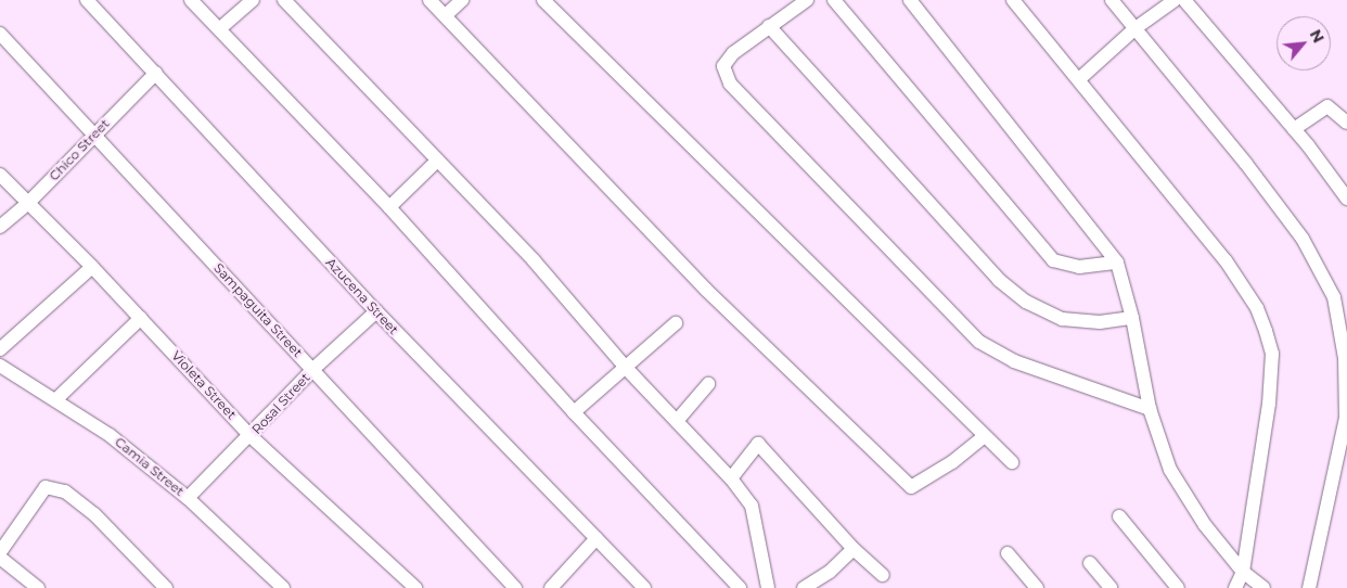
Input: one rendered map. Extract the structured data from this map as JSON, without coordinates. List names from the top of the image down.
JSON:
{
  "streets": {
    "street": [
      "Chico Street",
      "Azucena Street",
      "Sampaguita Street",
      "Violeta Street",
      "Rosal Street",
      "Camia Street"
    ]
  },
  "crossings": [
    ["Chico Street", "Azucena Street"],
    ["Chico Street", "Sampaguita Street"],
    ["Chico Street", "Violeta Street"],
    ["Azucena Street", "Rosal Street"],
    ["Sampaguita Street", "Rosal Street"],
    ["Violeta Street", "Rosal Street"],
    ["Rosal Street", "Camia Street"]
  ],
  "north": "top right"
}
